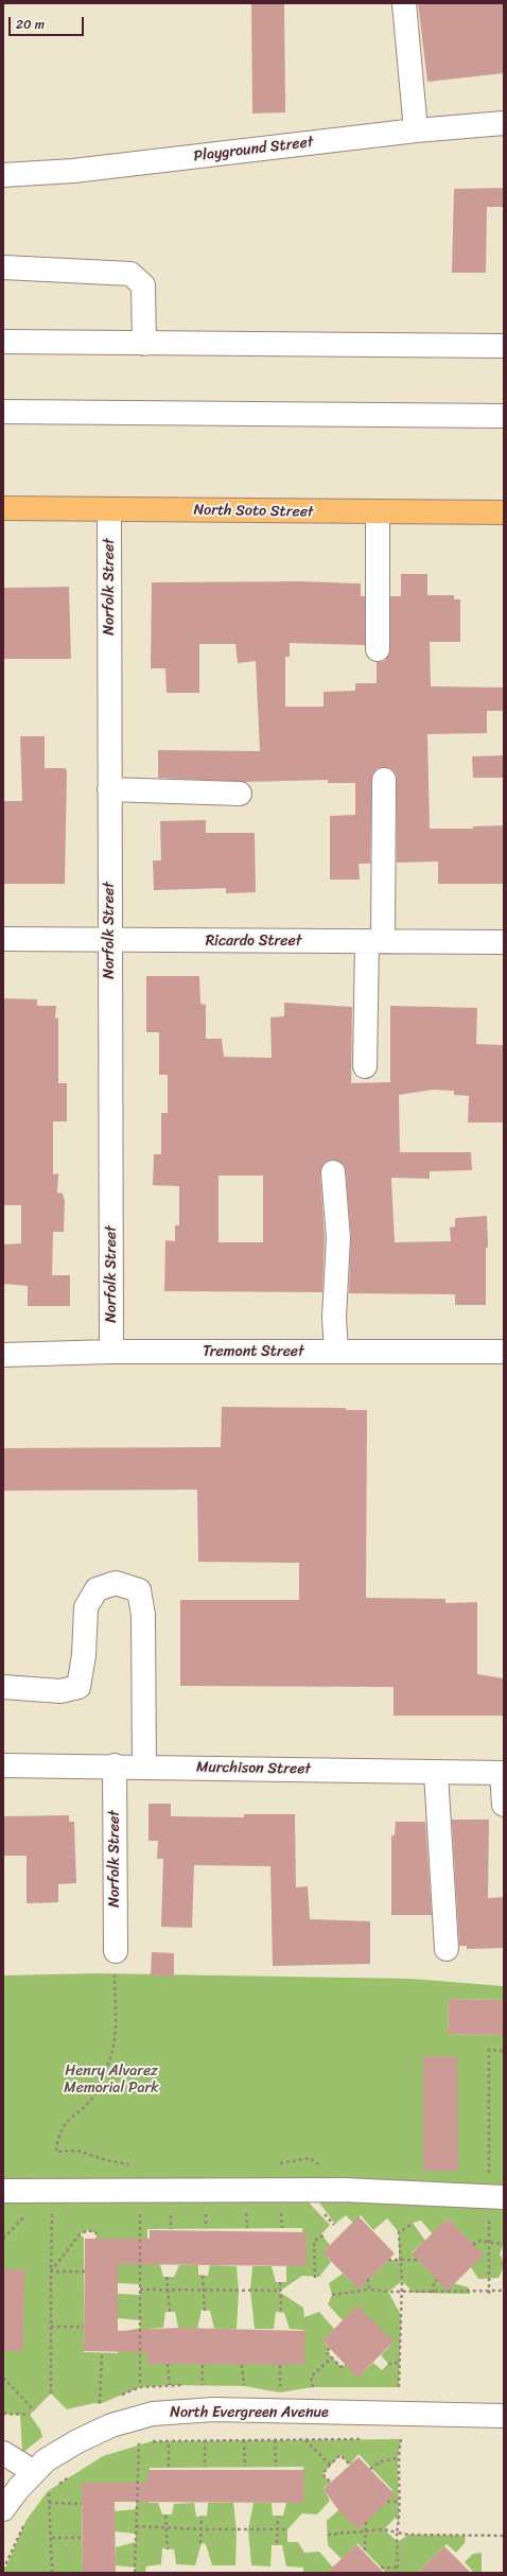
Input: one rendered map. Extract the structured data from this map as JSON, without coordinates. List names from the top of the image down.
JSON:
{
  "streets": {
    "main road": ["North Soto Street"],
    "street": [
      "Playground Street",
      "Norfolk Street",
      "Ricardo Street",
      "Tremont Street",
      "Murchison Street",
      "North Evergreen Avenue"
    ]
  },
  "crossings": [
    ["North Soto Street", "Norfolk Street"],
    ["Norfolk Street", "Ricardo Street"],
    ["Norfolk Street", "Tremont Street"],
    ["Norfolk Street", "Murchison Street"]
  ],
  "parks": ["Henry Alvarez Memorial Park"],
  "scale_bar": "20 m"
}
